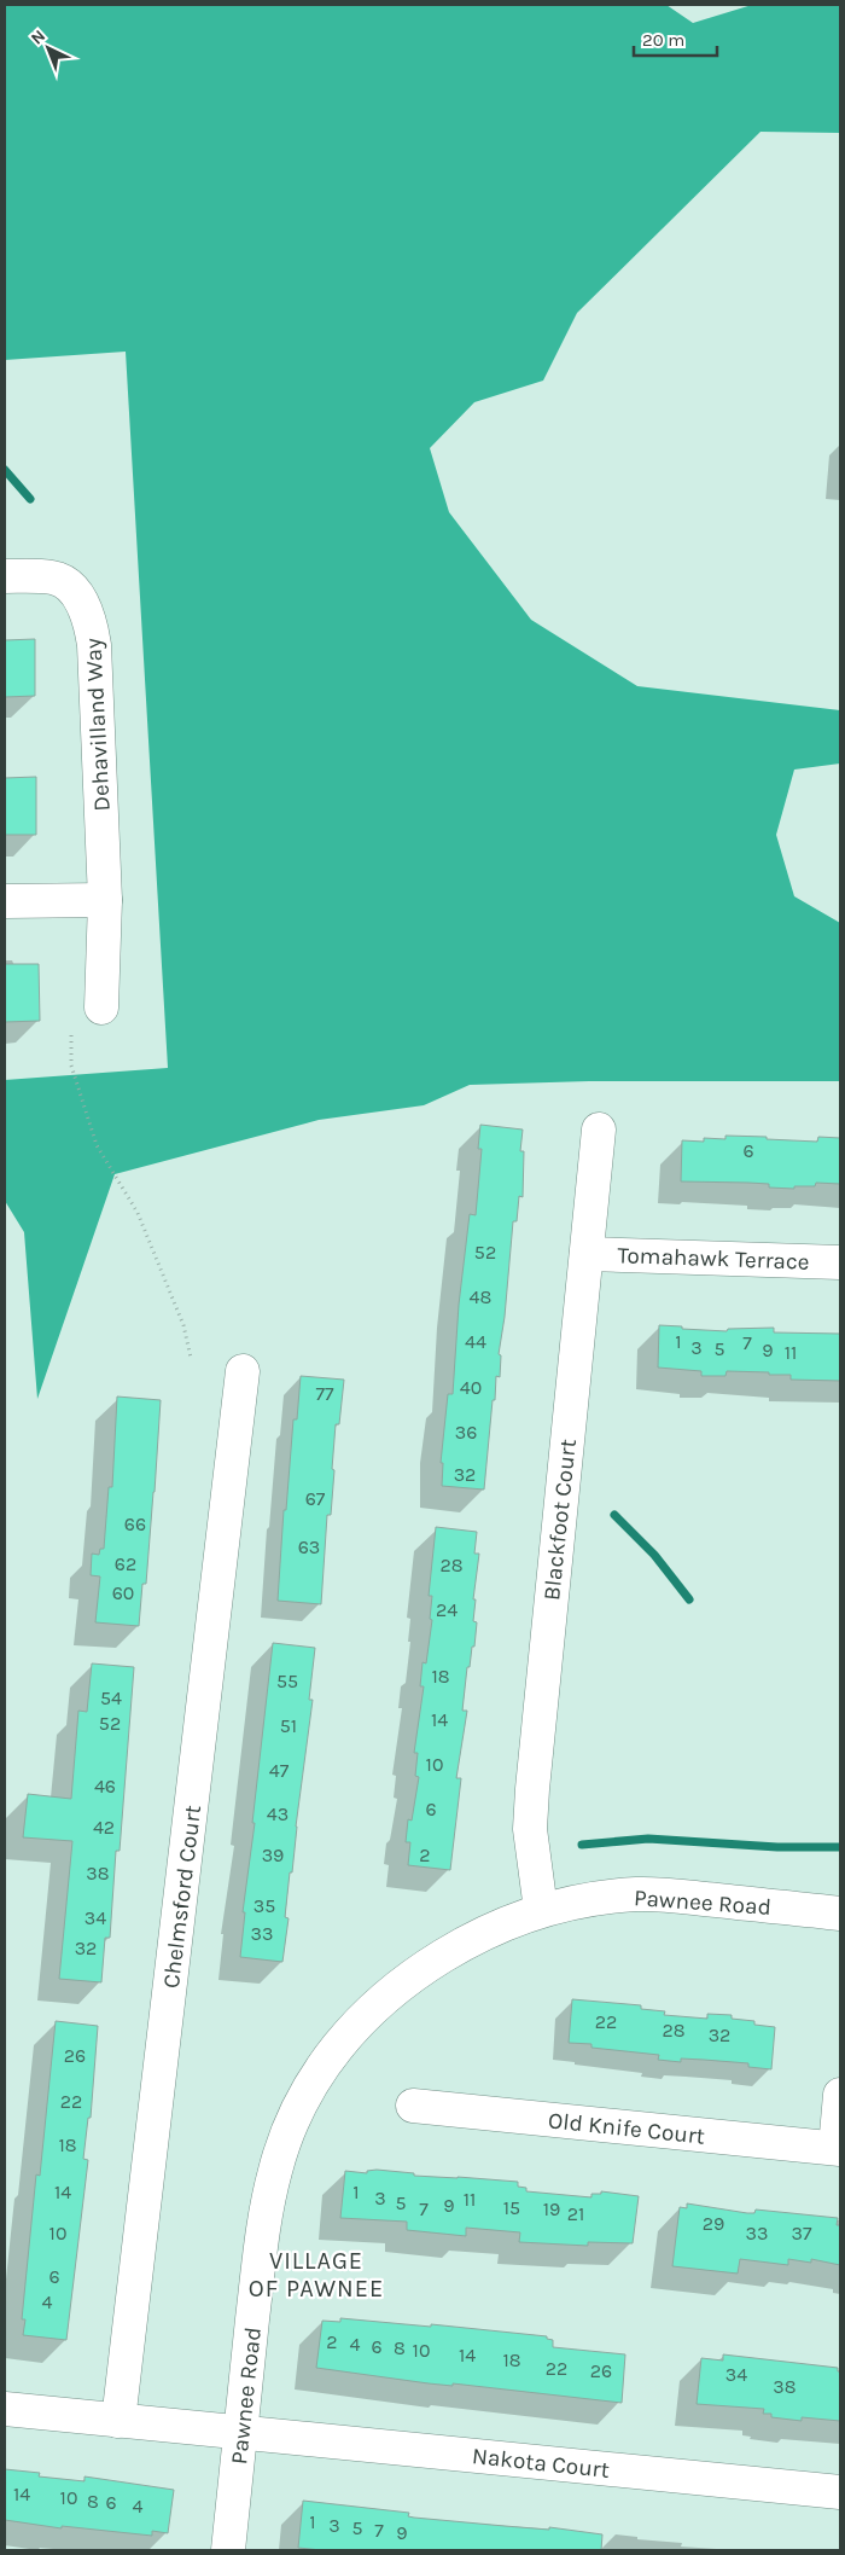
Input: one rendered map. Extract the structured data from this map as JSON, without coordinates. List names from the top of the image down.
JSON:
{
  "streets": {
    "street": [
      "Dehavilland Way",
      "Tomahawk Terrace",
      "Blackfoot Court",
      "Chelmsford Court",
      "Pawnee Road",
      "Old Knife Court",
      "Nakota Court"
    ]
  },
  "crossings": [
    ["Tomahawk Terrace", "Blackfoot Court"],
    ["Blackfoot Court", "Pawnee Road"],
    ["Chelmsford Court", "Nakota Court"],
    ["Pawnee Road", "Nakota Court"]
  ],
  "districts": ["VILLAGE OF PAWNEE"],
  "house_numbers": [
    "6",
    "52",
    "48",
    "44",
    "1",
    "7",
    "3",
    "5",
    "9",
    "11",
    "40",
    "77",
    "36",
    "32",
    "67",
    "66",
    "63",
    "62",
    "28",
    "60",
    "24",
    "18",
    "55",
    "54",
    "14",
    "52",
    "51",
    "10",
    "47",
    "46",
    "6",
    "43",
    "42",
    "39",
    "2",
    "38",
    "35",
    "34",
    "33",
    "32",
    "22",
    "28",
    "32",
    "26",
    "22",
    "18",
    "14",
    "1",
    "3",
    "11",
    "5",
    "9",
    "15",
    "7",
    "19",
    "21",
    "29",
    "10",
    "33",
    "37",
    "6",
    "4",
    "2",
    "4",
    "6",
    "8",
    "10",
    "14",
    "18",
    "22",
    "26",
    "34",
    "38",
    "14",
    "10",
    "8",
    "6",
    "4",
    "1",
    "3",
    "5",
    "7",
    "9"
  ],
  "scale_bar": "20 m",
  "north": "top left"
}
